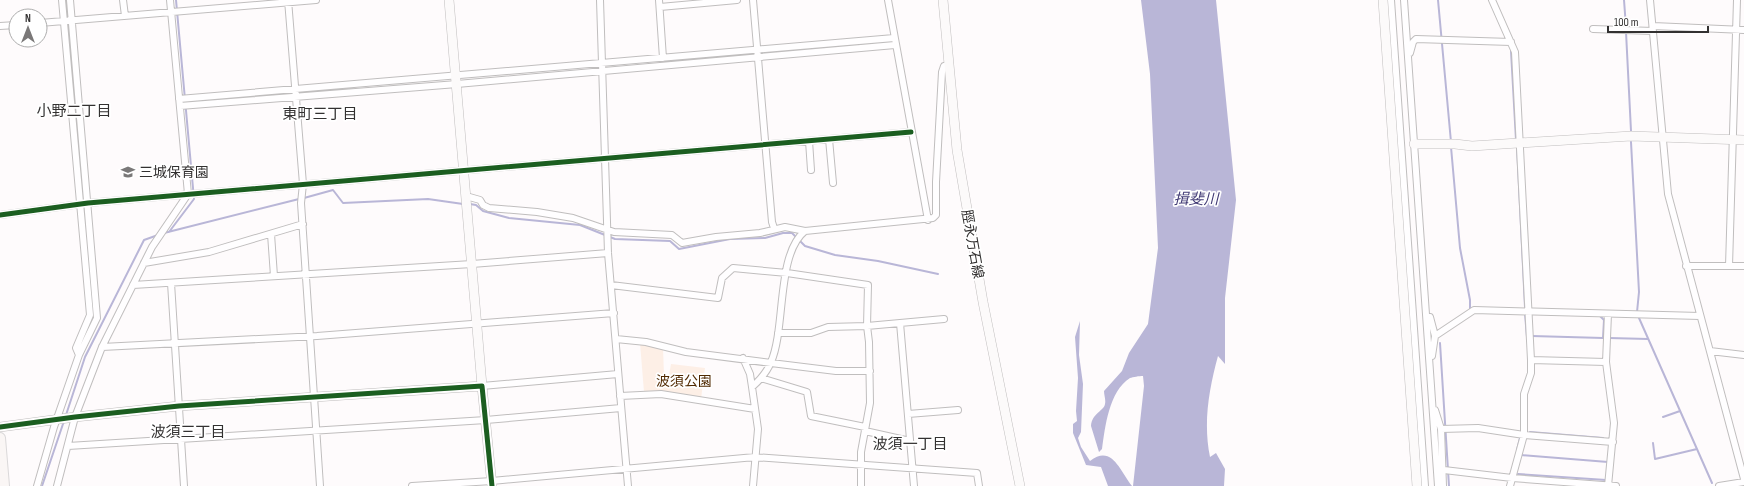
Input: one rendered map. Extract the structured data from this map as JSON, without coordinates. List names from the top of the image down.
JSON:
{
  "streets": {
    "street": ["脛永万石線"]
  },
  "districts": [
    "小野二丁目",
    "東町三丁目",
    "波須三丁目",
    "波須一丁目"
  ],
  "water": ["揖斐川"],
  "parks": ["波須公園"],
  "places": {
    "school or university": ["三城保育園"]
  },
  "scale_bar": "100 m",
  "north": "top"
}
